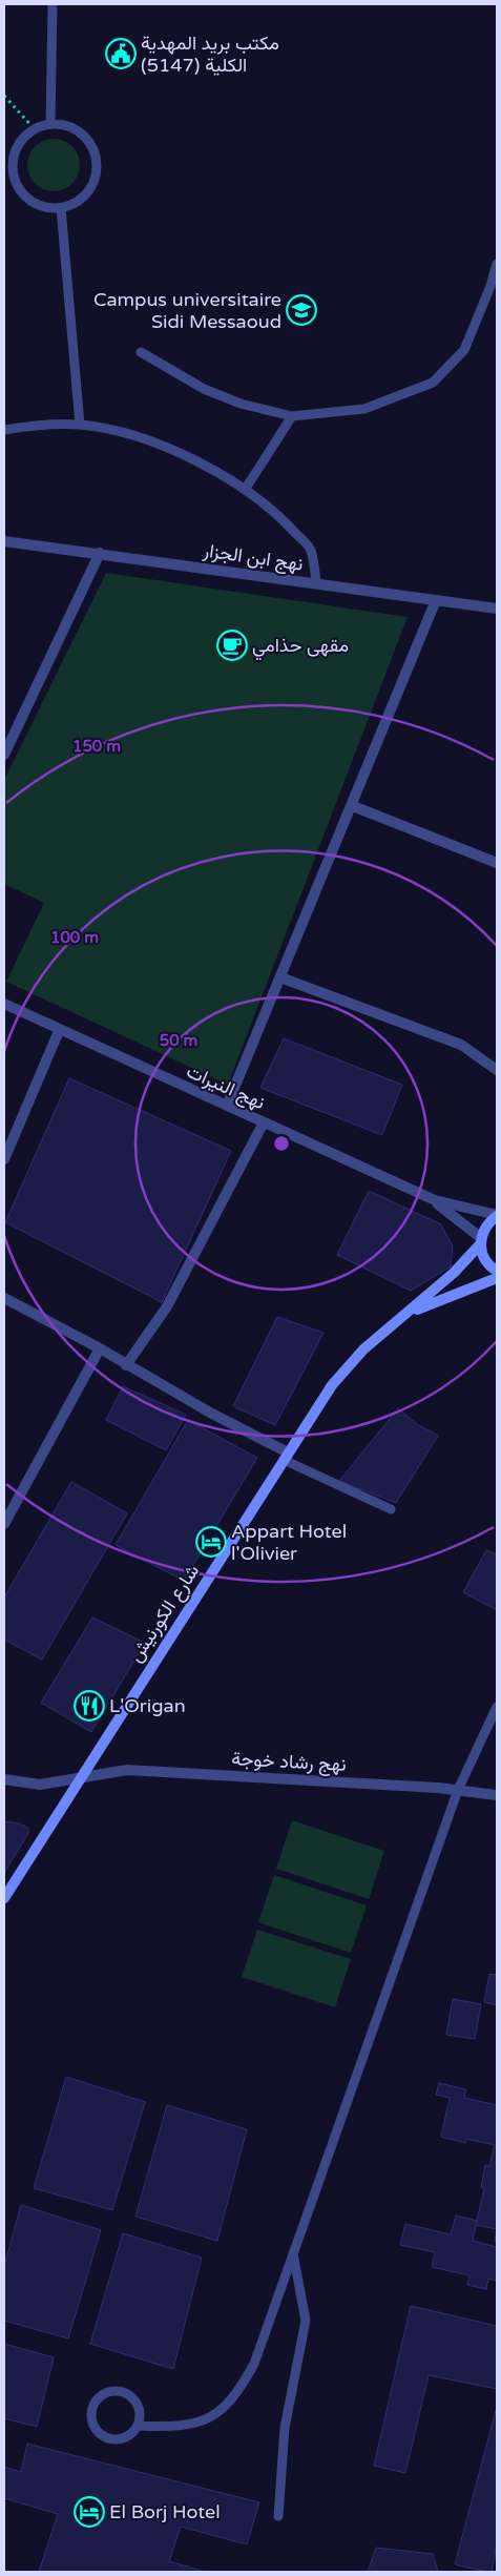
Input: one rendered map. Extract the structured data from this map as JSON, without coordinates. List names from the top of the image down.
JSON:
{
  "streets": {
    "main road": ["شارع الكورنيش"],
    "street": ["نهج ابن الجزار", "نهج النيرات", "نهج رشاد خوجة"]
  },
  "crossings": [
    ["شارع الكورنيش", "نهج رشاد خوجة"]
  ],
  "places": {
    "public building": ["مكتب بريد المهدية الكلية (5147)"],
    "school or university": ["Campus universitaire Sidi Messaoud"],
    "cafe": ["مقهى حذامي"],
    "hotel": ["Appart Hotel l'Olivier", "El Borj Hotel"],
    "restaurant": ["L'Origan"]
  },
  "rings": ["150 m", "100 m", "50 m"]
}
